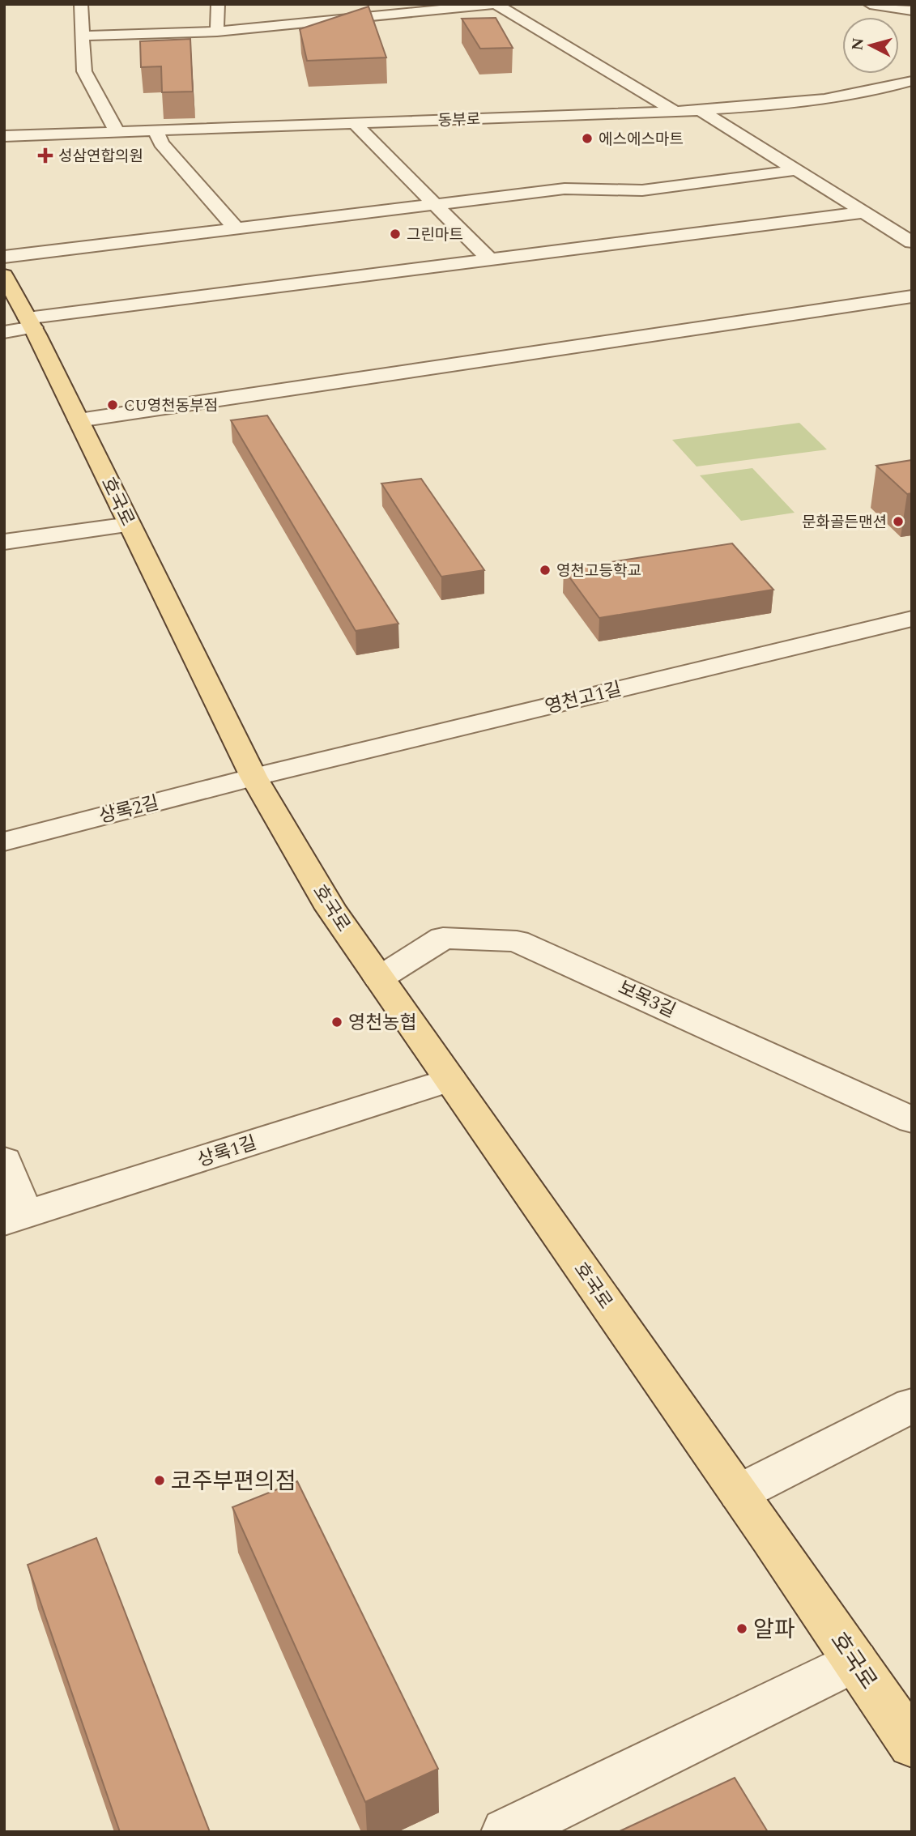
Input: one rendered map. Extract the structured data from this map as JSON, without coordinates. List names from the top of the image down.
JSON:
{
  "streets": {
    "main road": ["호국로"],
    "street": [
      "동부로",
      "영천고1길",
      "상록2길",
      "보목3길",
      "상록1길"
    ]
  },
  "crossings": [
    ["호국로", "영천고1길"],
    ["호국로", "상록2길"],
    ["호국로", "보목3길"],
    ["호국로", "상록1길"],
    ["영천고1길", "상록2길"]
  ],
  "places": {
    "other": [
      "에스에스마트",
      "그린마트",
      "CU영천동부점",
      "문화골든맨션",
      "영천고등학교",
      "영천농협",
      "코주부편의점",
      "알파"
    ],
    "health": ["성삼연합의원"]
  },
  "north": "left"
}
